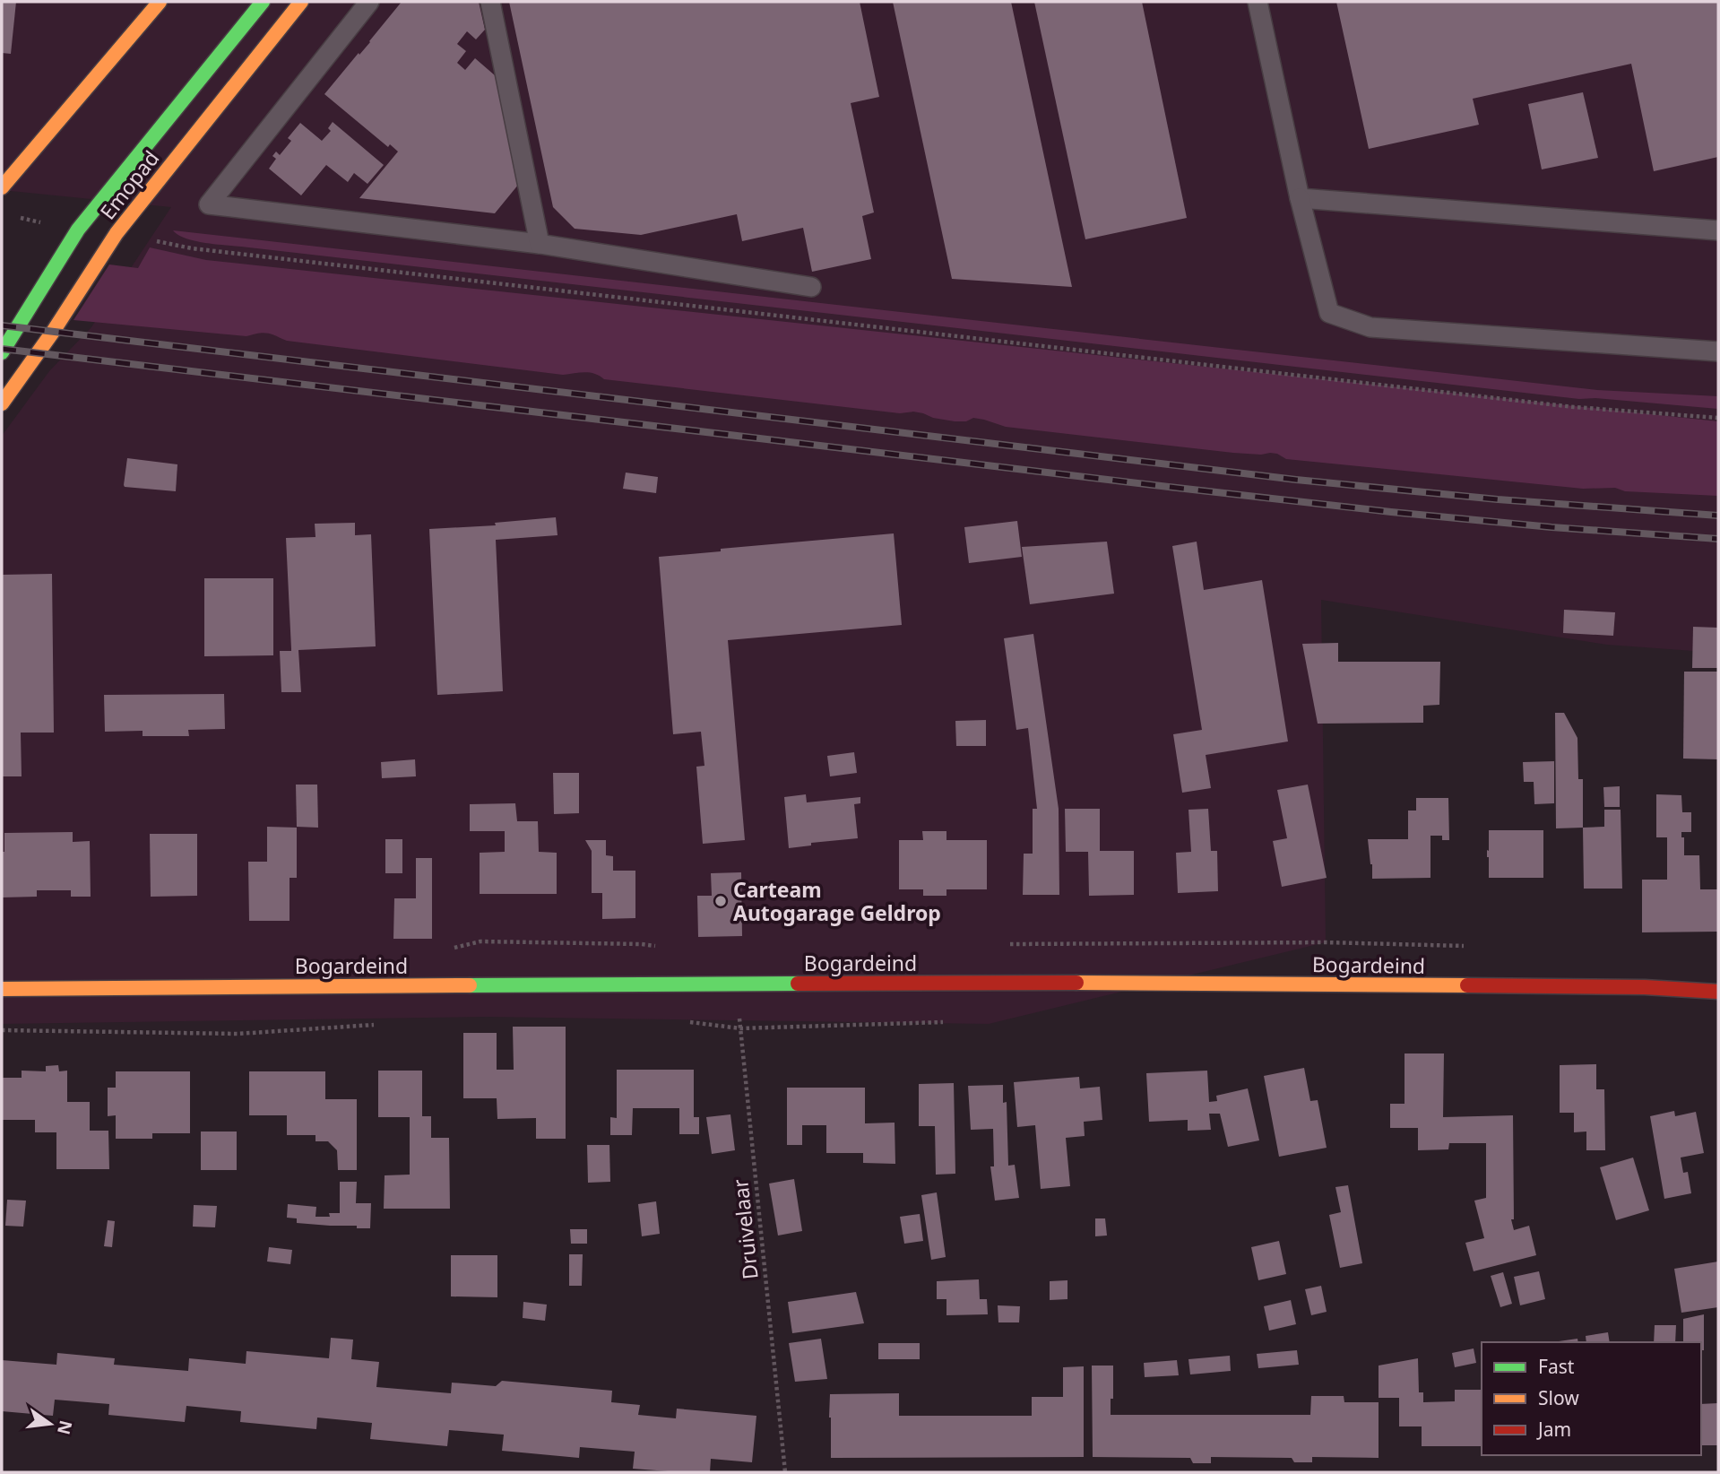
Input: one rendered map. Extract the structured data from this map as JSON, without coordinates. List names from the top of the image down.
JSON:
{
  "streets": {
    "street": ["Emopad", "Bogardeind"],
    "path": ["Druivelaar"]
  },
  "crossings": [
    ["Bogardeind", "Druivelaar"]
  ],
  "places": ["Carteam Autogarage Geldrop"],
  "legend": ["Fast", "Slow", "Jam"],
  "north": "right"
}
